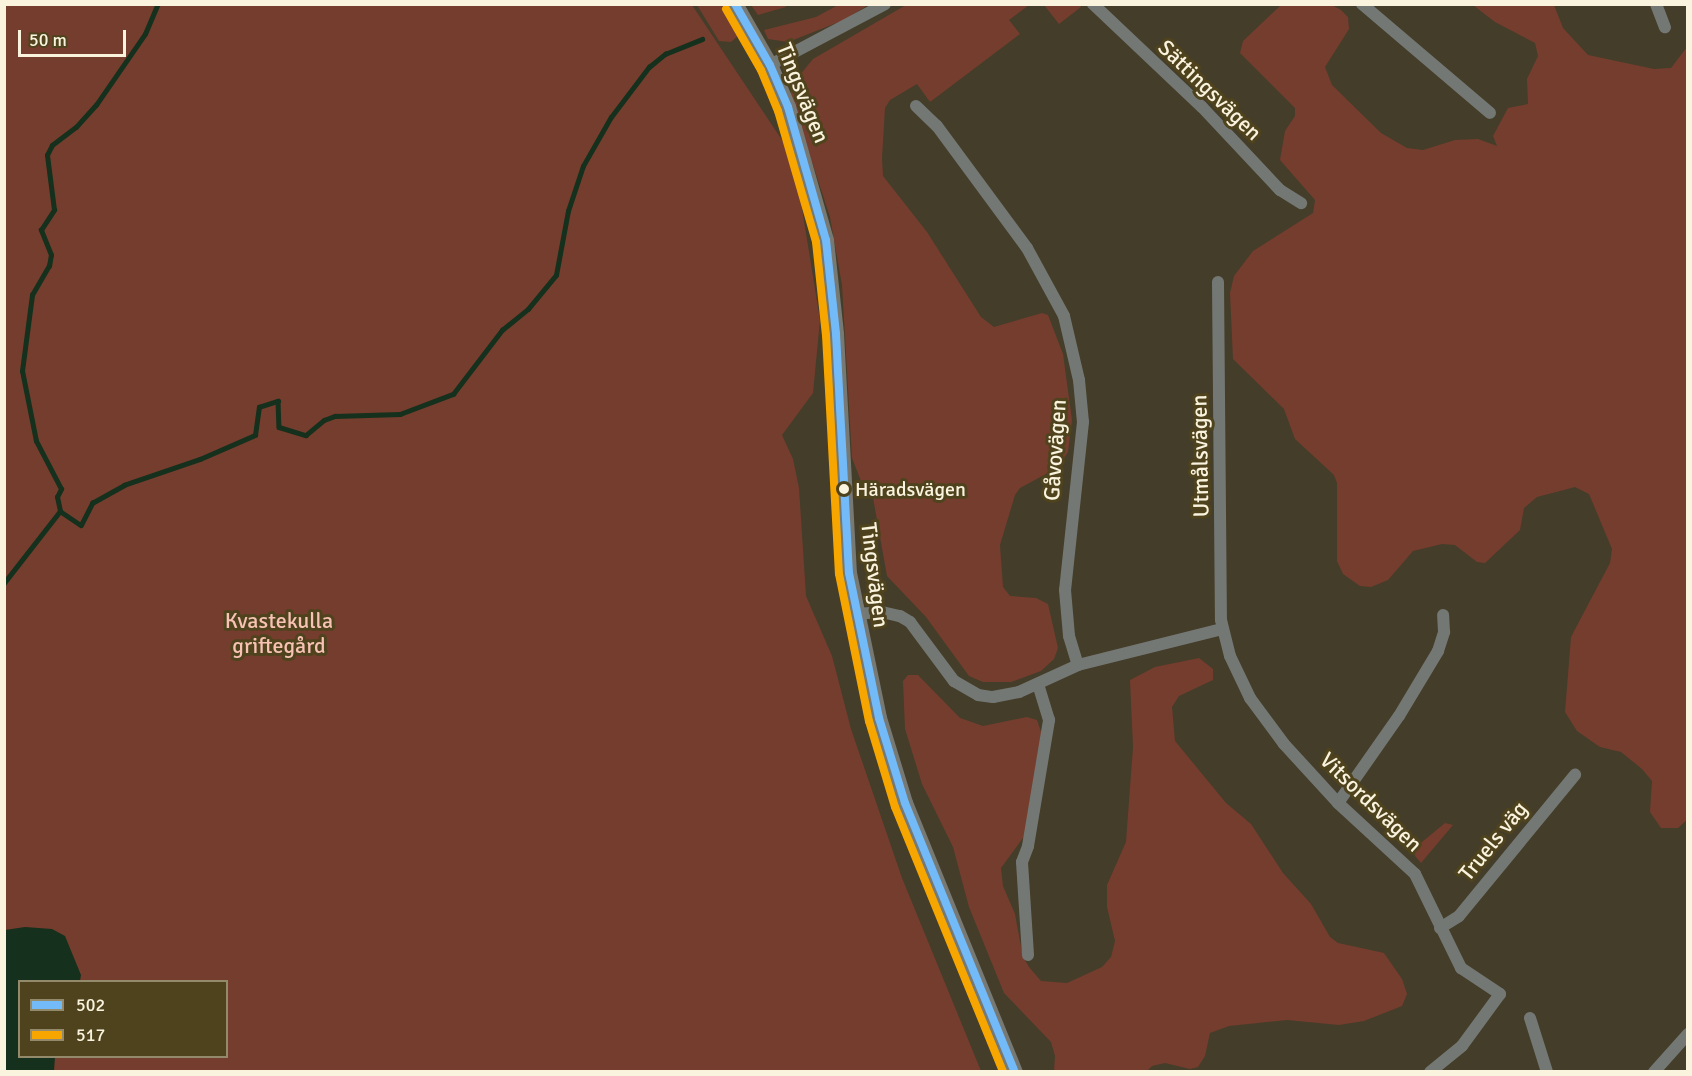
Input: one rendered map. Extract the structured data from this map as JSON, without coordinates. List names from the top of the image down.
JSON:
{
  "streets": {
    "street": [
      "Sättingsvägen",
      "Tingsvägen",
      "Gåvovägen",
      "Utmålsvägen",
      "Vitsordsvägen",
      "Truels väg"
    ]
  },
  "crossings": [
    ["Utmålsvägen", "Vitsordsvägen"],
    ["Vitsordsvägen", "Truels väg"]
  ],
  "parks": ["Kvastekulla griftegård"],
  "places": ["Häradsvägen"],
  "lines": ["transit line 502", "transit line 517"],
  "legend": ["502", "517"],
  "scale_bar": "50 m"
}
